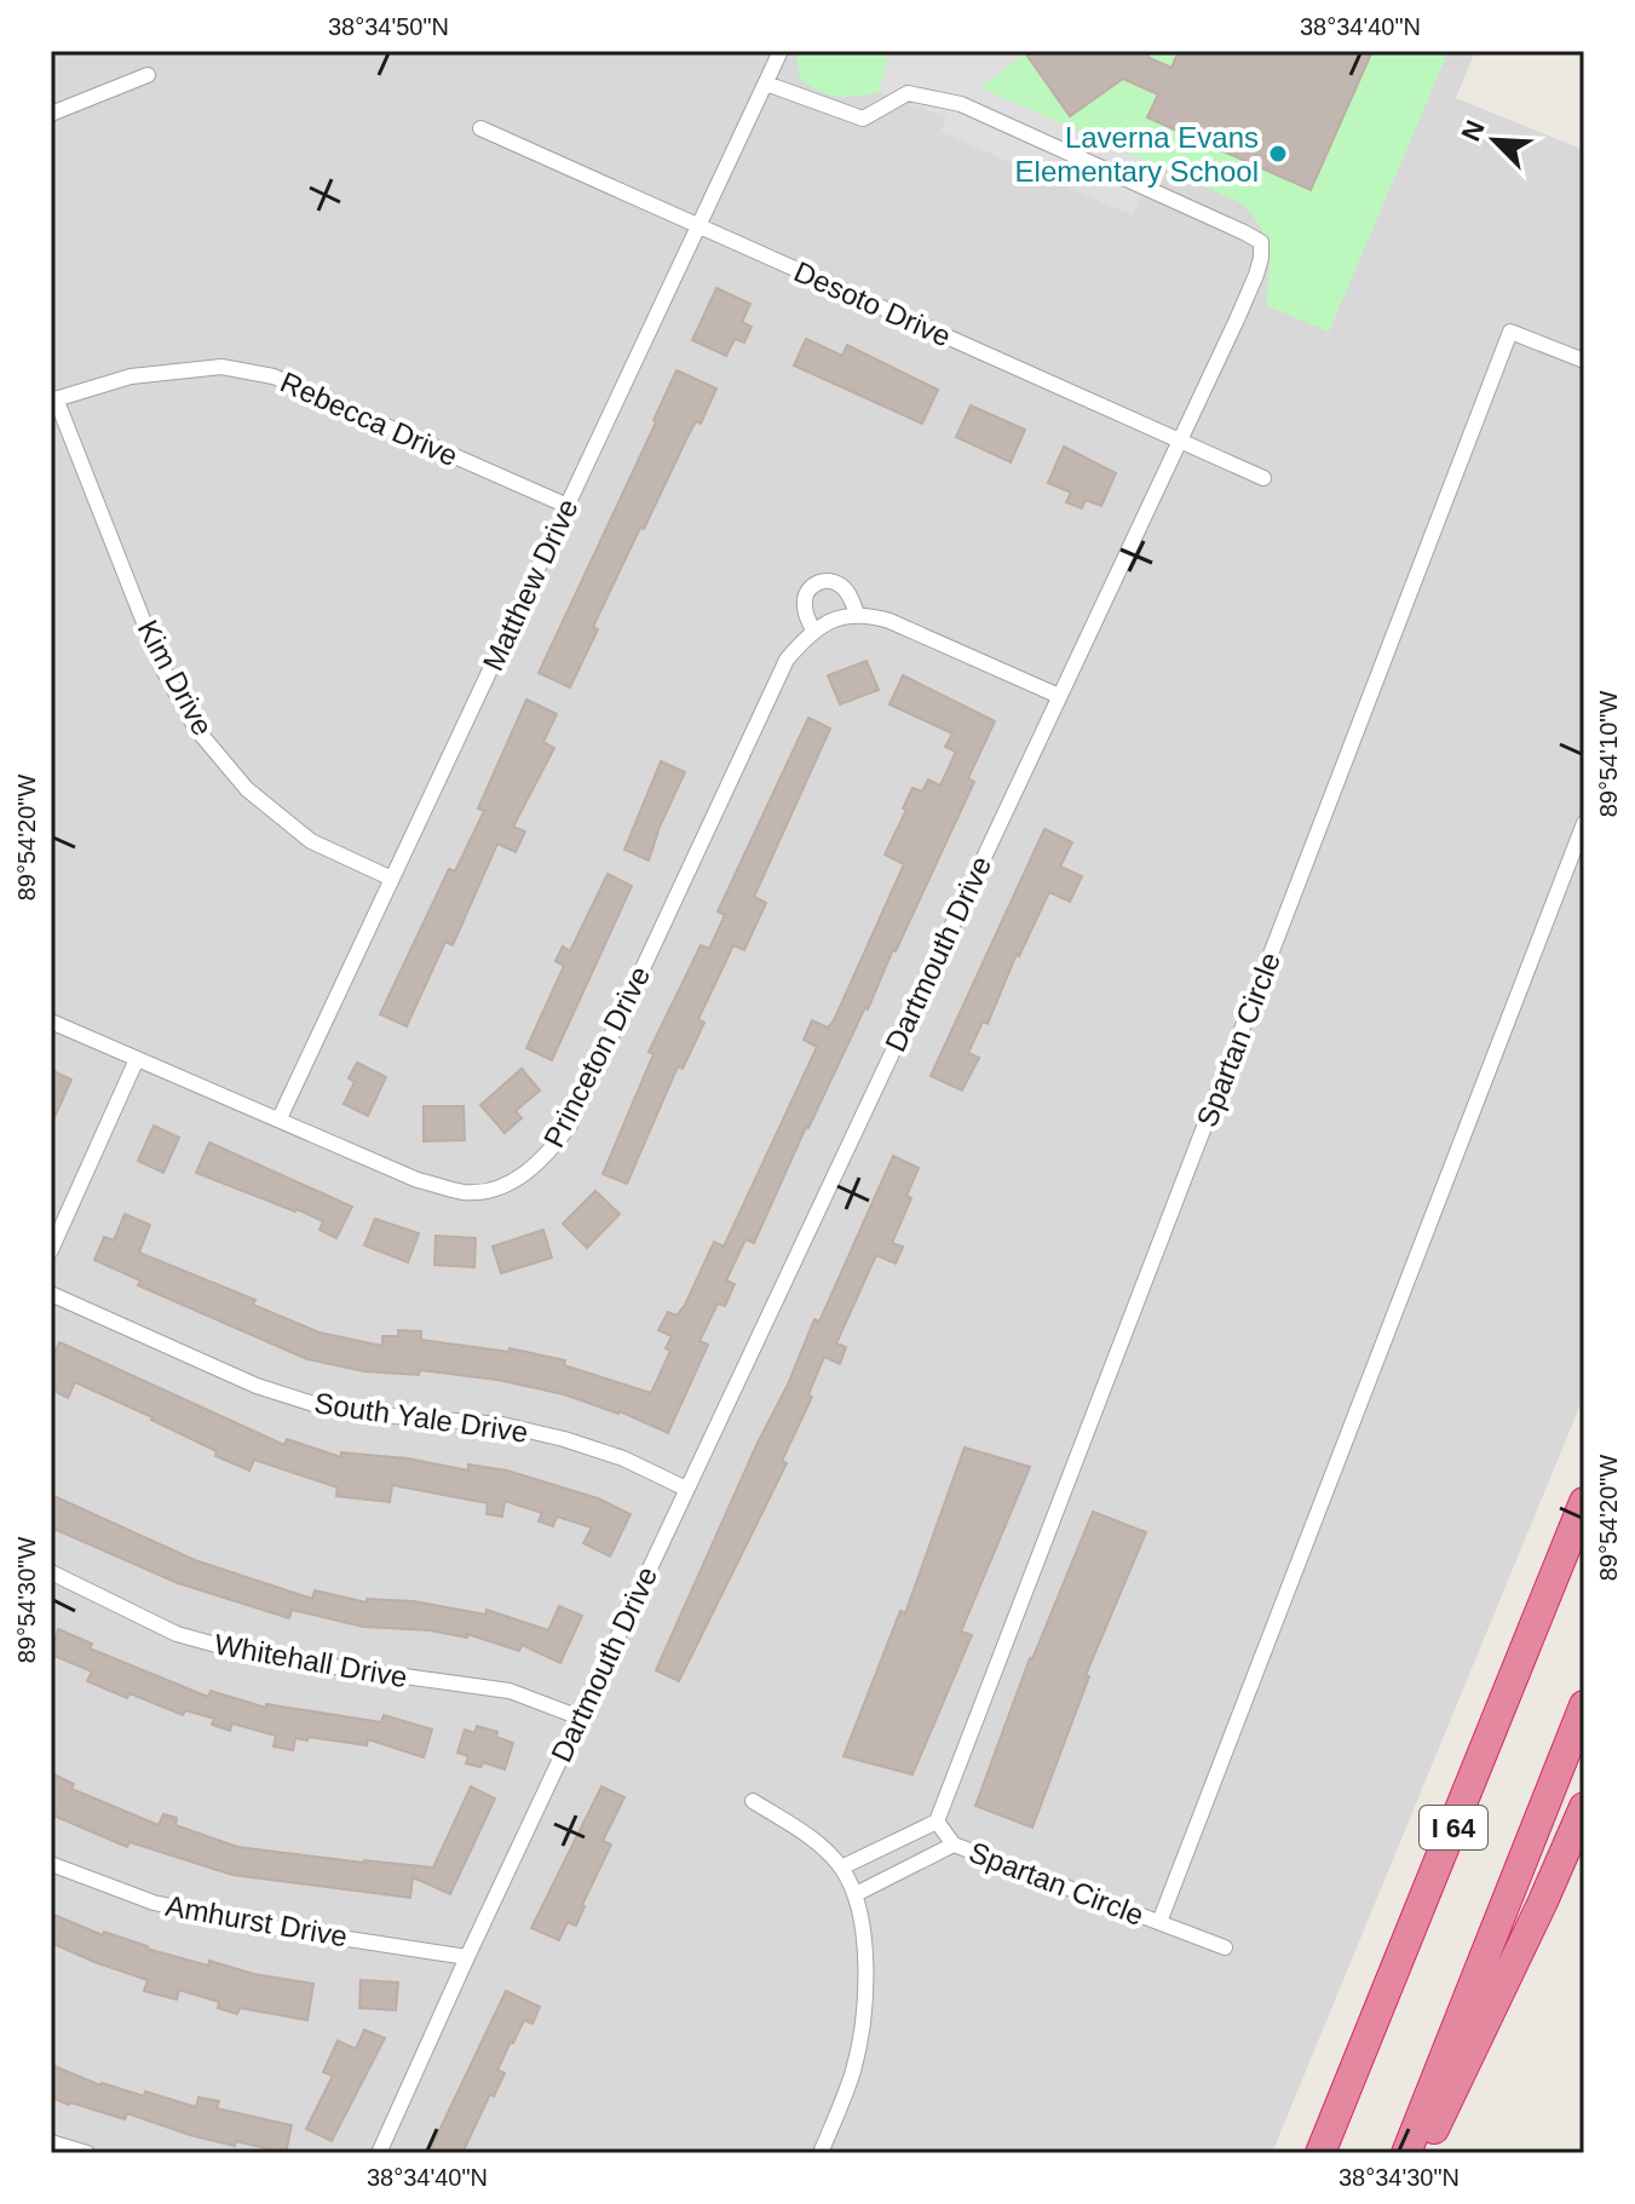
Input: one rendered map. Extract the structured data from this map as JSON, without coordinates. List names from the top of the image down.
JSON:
{
  "streets": {
    "highway": ["I 64"],
    "street": [
      "Desoto Drive",
      "Rebecca Drive",
      "Matthew Drive",
      "Kim Drive",
      "Dartmouth Drive",
      "Spartan Circle",
      "Princeton Drive",
      "South Yale Drive",
      "Whitehall Drive",
      "Amhurst Drive"
    ]
  },
  "crossings": [
    ["Desoto Drive", "Matthew Drive"],
    ["Desoto Drive", "Dartmouth Drive"],
    ["Rebecca Drive", "Matthew Drive"],
    ["Rebecca Drive", "Kim Drive"],
    ["Matthew Drive", "Kim Drive"],
    ["Matthew Drive", "Dartmouth Drive"],
    ["Matthew Drive", "Princeton Drive"],
    ["Dartmouth Drive", "South Yale Drive"],
    ["Dartmouth Drive", "Whitehall Drive"],
    ["Dartmouth Drive", "Amhurst Drive"]
  ],
  "places": ["Laverna Evans Elementary School"],
  "north": "top left",
  "coordinates": [
    "38°34'50\"N",
    "38°34'40\"N",
    "89°54'10\"W",
    "89°54'20\"W",
    "89°54'30\"W",
    "38°34'30\"N"
  ]
}
